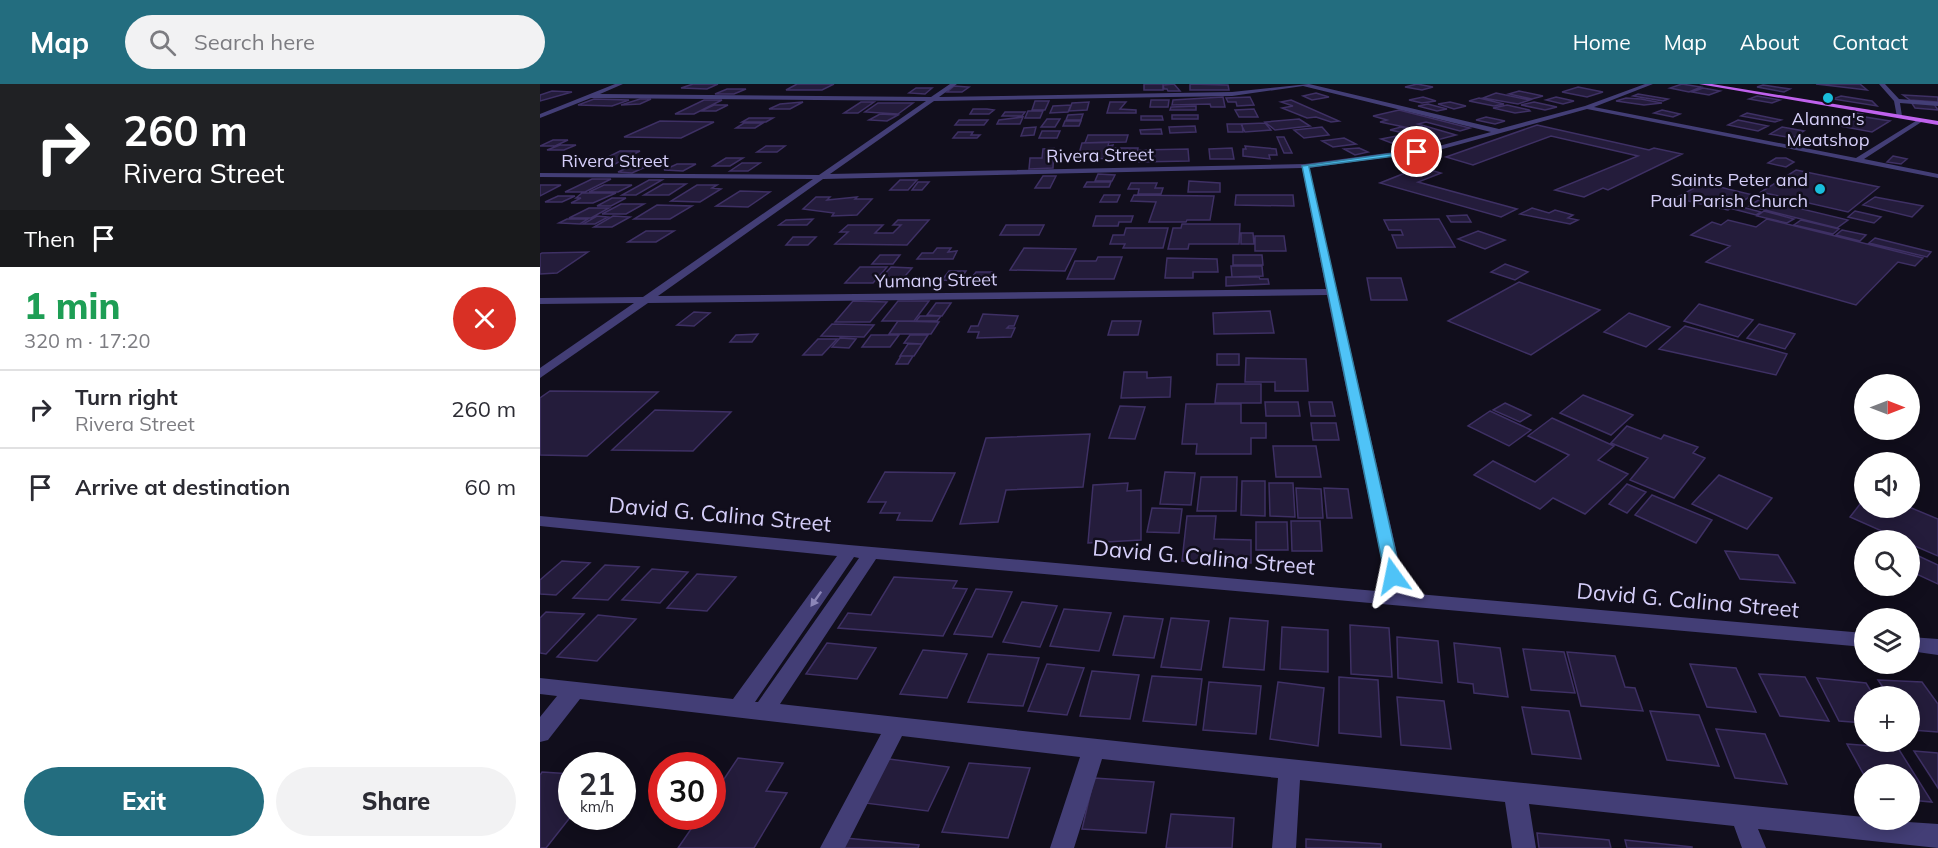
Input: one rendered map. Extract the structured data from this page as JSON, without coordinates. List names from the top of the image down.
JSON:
{
  "streets": {
    "street": ["Rivera Street", "Yumang Street", "David G. Calina Street"]
  },
  "places": ["Alanna's Meatshop", "Saints Peter and Paul Parish Church"],
  "north": "right",
  "page": {
    "header": "Map",
    "search": "Search here",
    "nav": [
      "Home",
      "Map",
      "About",
      "Contact"
    ],
    "turn": ["260 m", "Rivera Street"],
    "then": "Then",
    "heading": ["1 min", "320 m · 17:20"],
    "list": [
      {
        "name": "Turn right",
        "note": "Rivera Street",
        "value": "260 m"
      },
      {
        "name": "Arrive at destination",
        "value": "60 m"
      }
    ],
    "map_buttons": ["+", "−"],
    "speed": "21 km/h",
    "limit": "30",
    "buttons": ["Exit", "Share"]
  }
}
